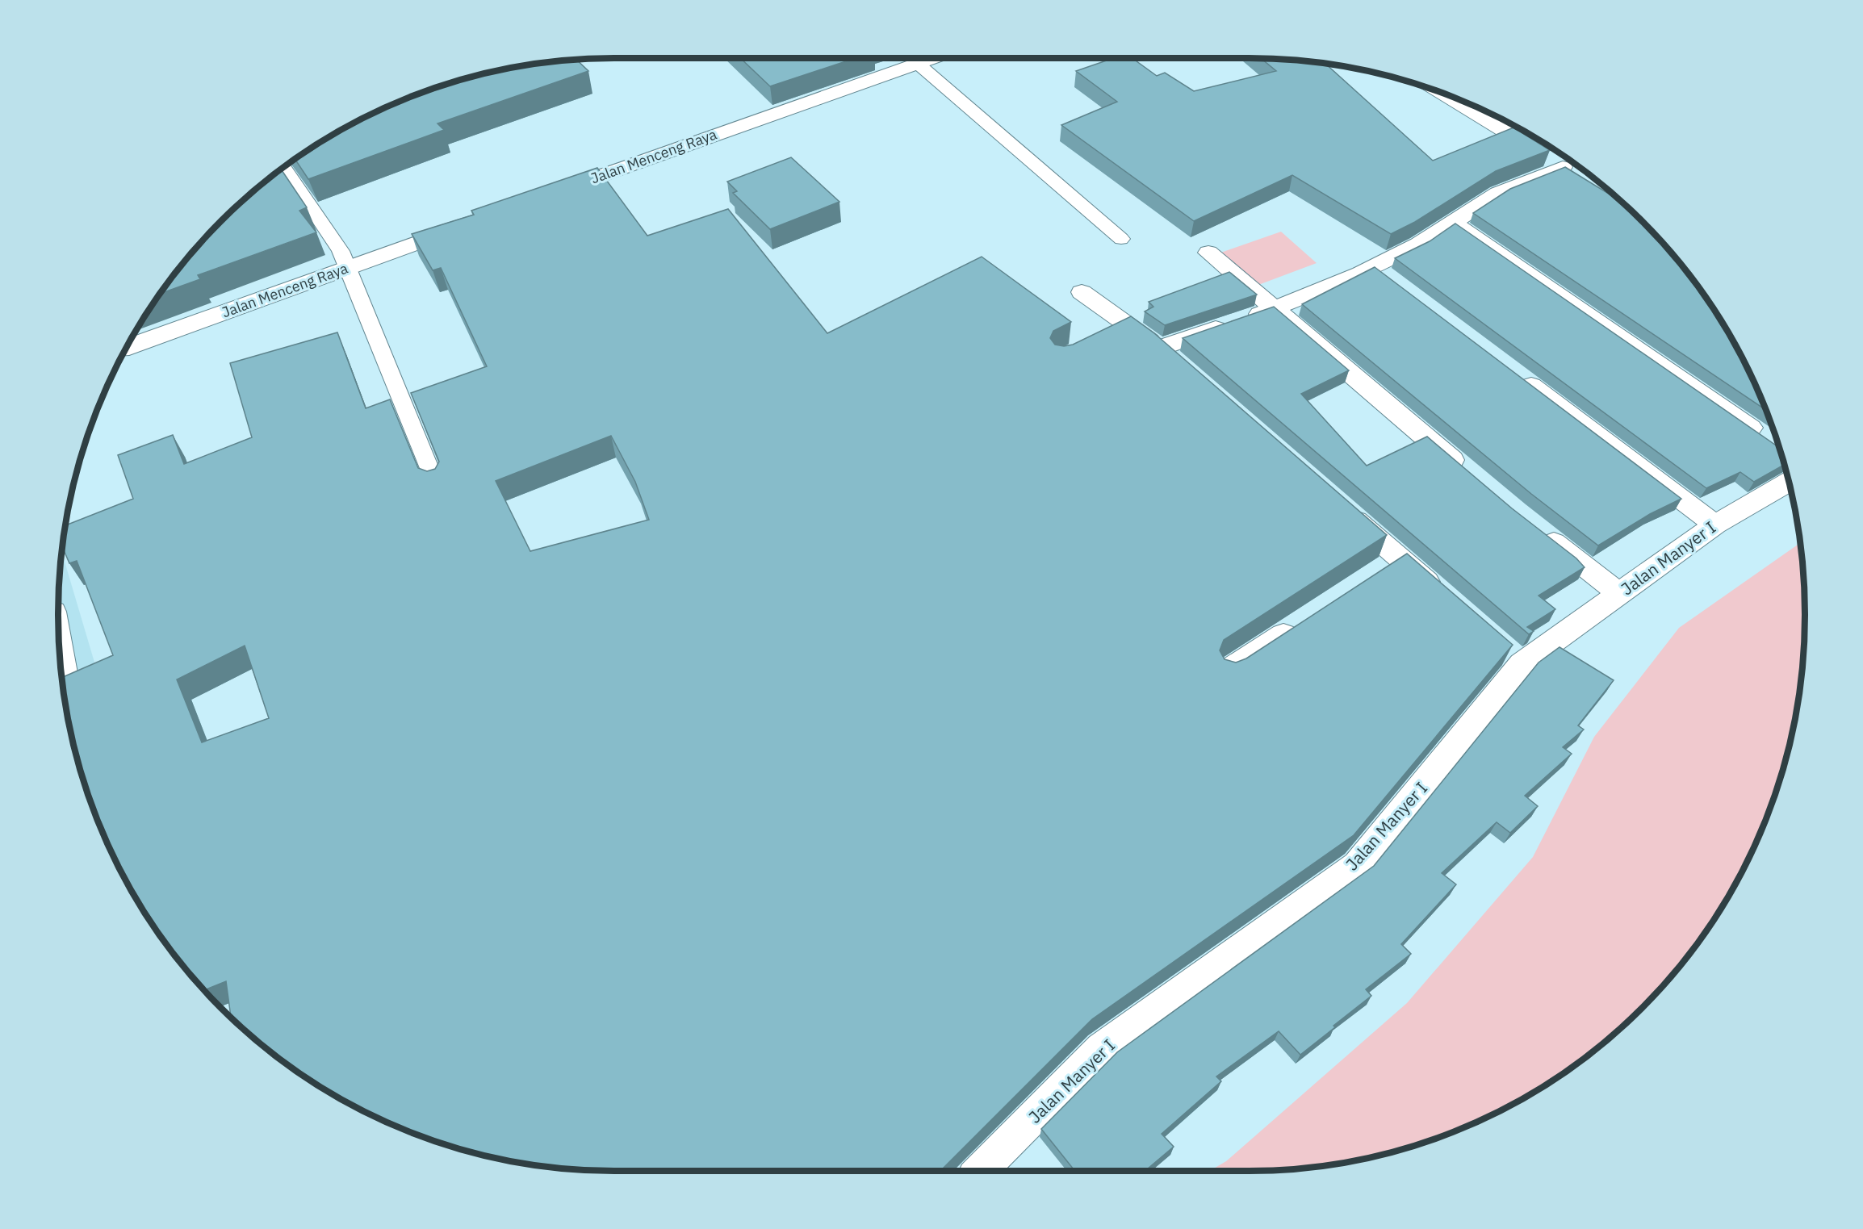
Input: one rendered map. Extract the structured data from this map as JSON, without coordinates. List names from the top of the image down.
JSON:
{
  "streets": {
    "street": ["Jalan Menceng Raya", "Jalan Manyer I"]
  }
}
